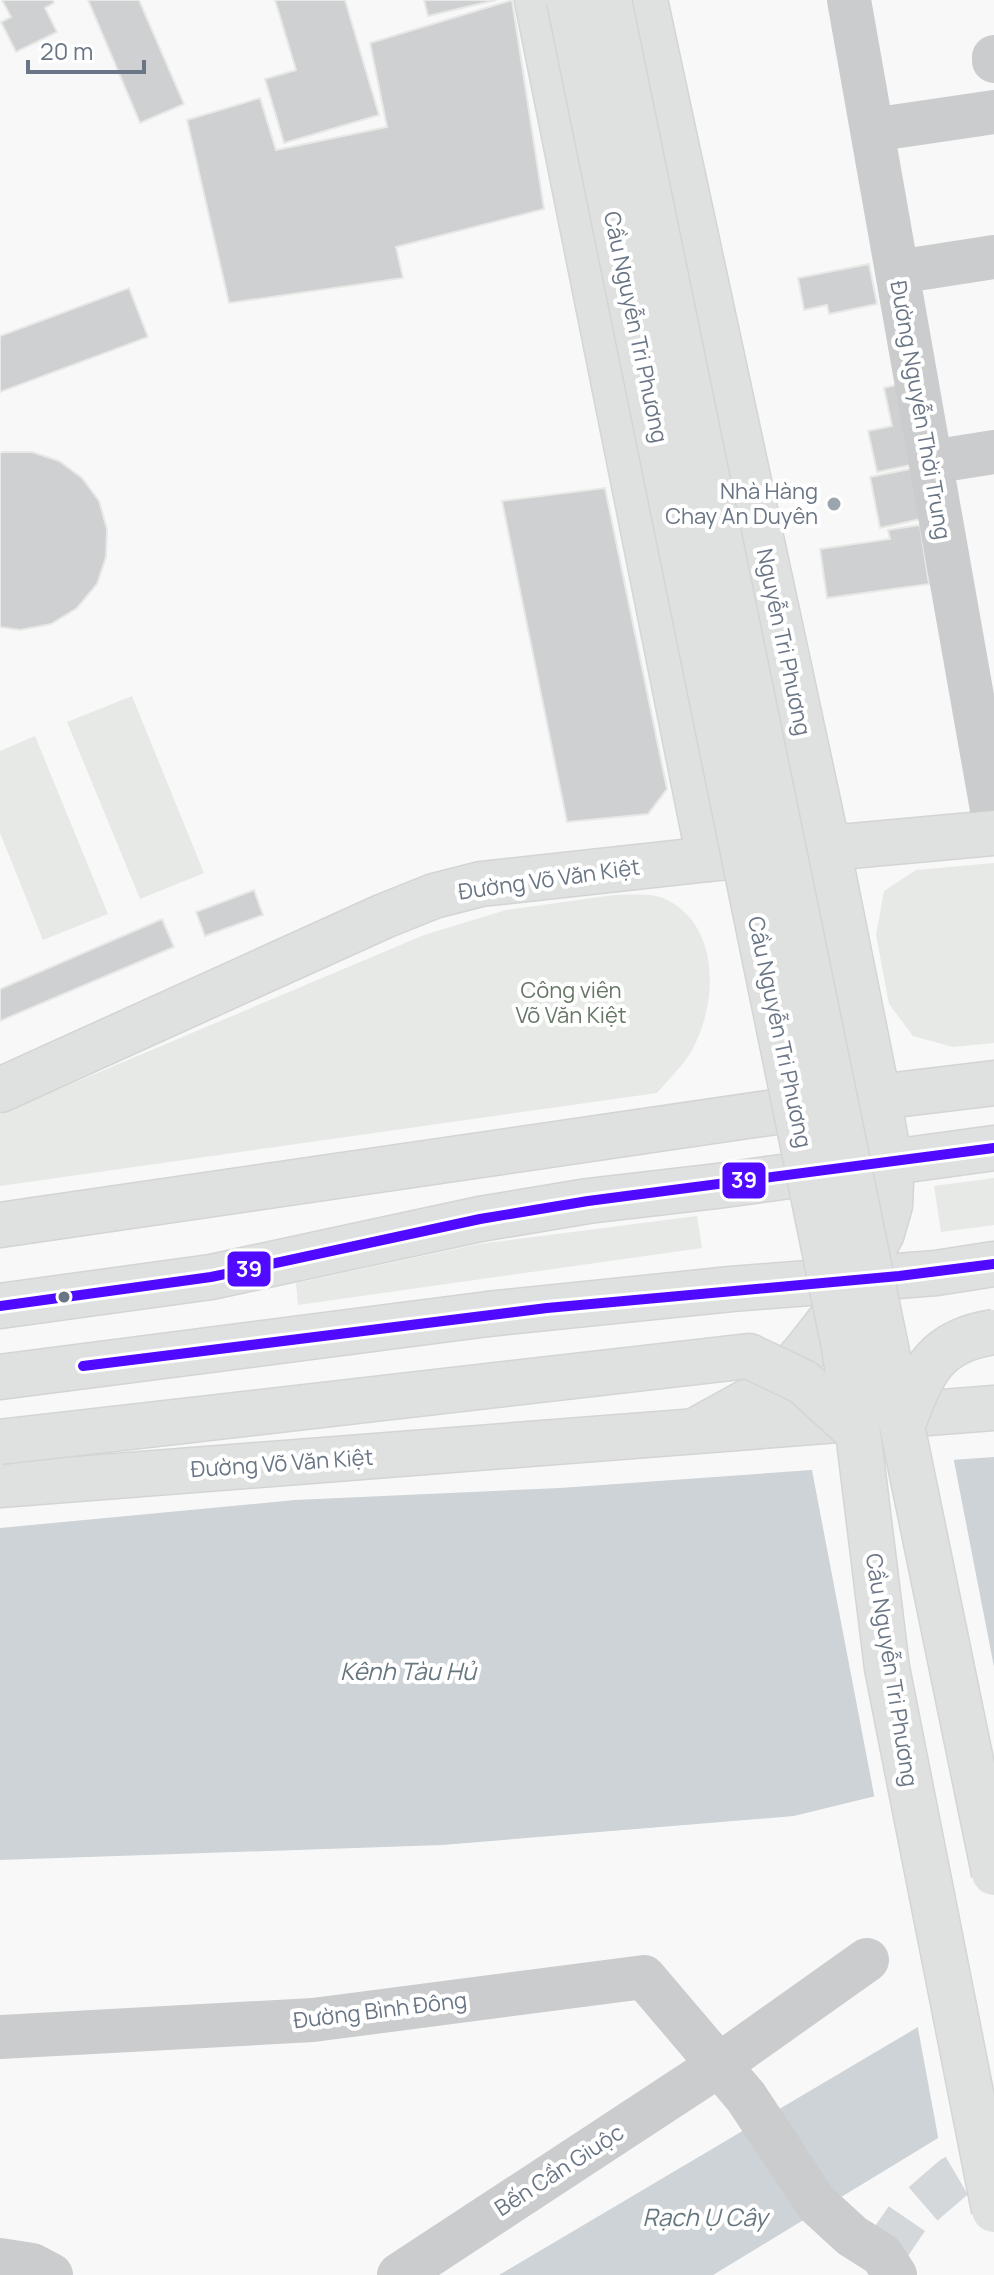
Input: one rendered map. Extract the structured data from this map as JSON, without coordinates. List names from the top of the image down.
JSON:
{
  "streets": {
    "main road": ["Cầu Nguyễn Tri Phương", "Nguyễn Tri Phương", "Đường Võ Văn Kiệt"],
    "street": ["Đường Nguyễn Thời Trung", "Đường Bình Đông", "Bến Cần Giuộc"]
  },
  "crossings": [
    ["Nguyễn Tri Phương", "Đường Võ Văn Kiệt"],
    ["Đường Bình Đông", "Bến Cần Giuộc"]
  ],
  "water": ["Kênh Tàu Hủ", "Rạch Ụ Cây"],
  "parks": ["Công viên Võ Văn Kiệt"],
  "places": ["Nhà Hàng Chay An Duyên"],
  "lines": ["transit line 39"],
  "scale_bar": "20 m"
}
